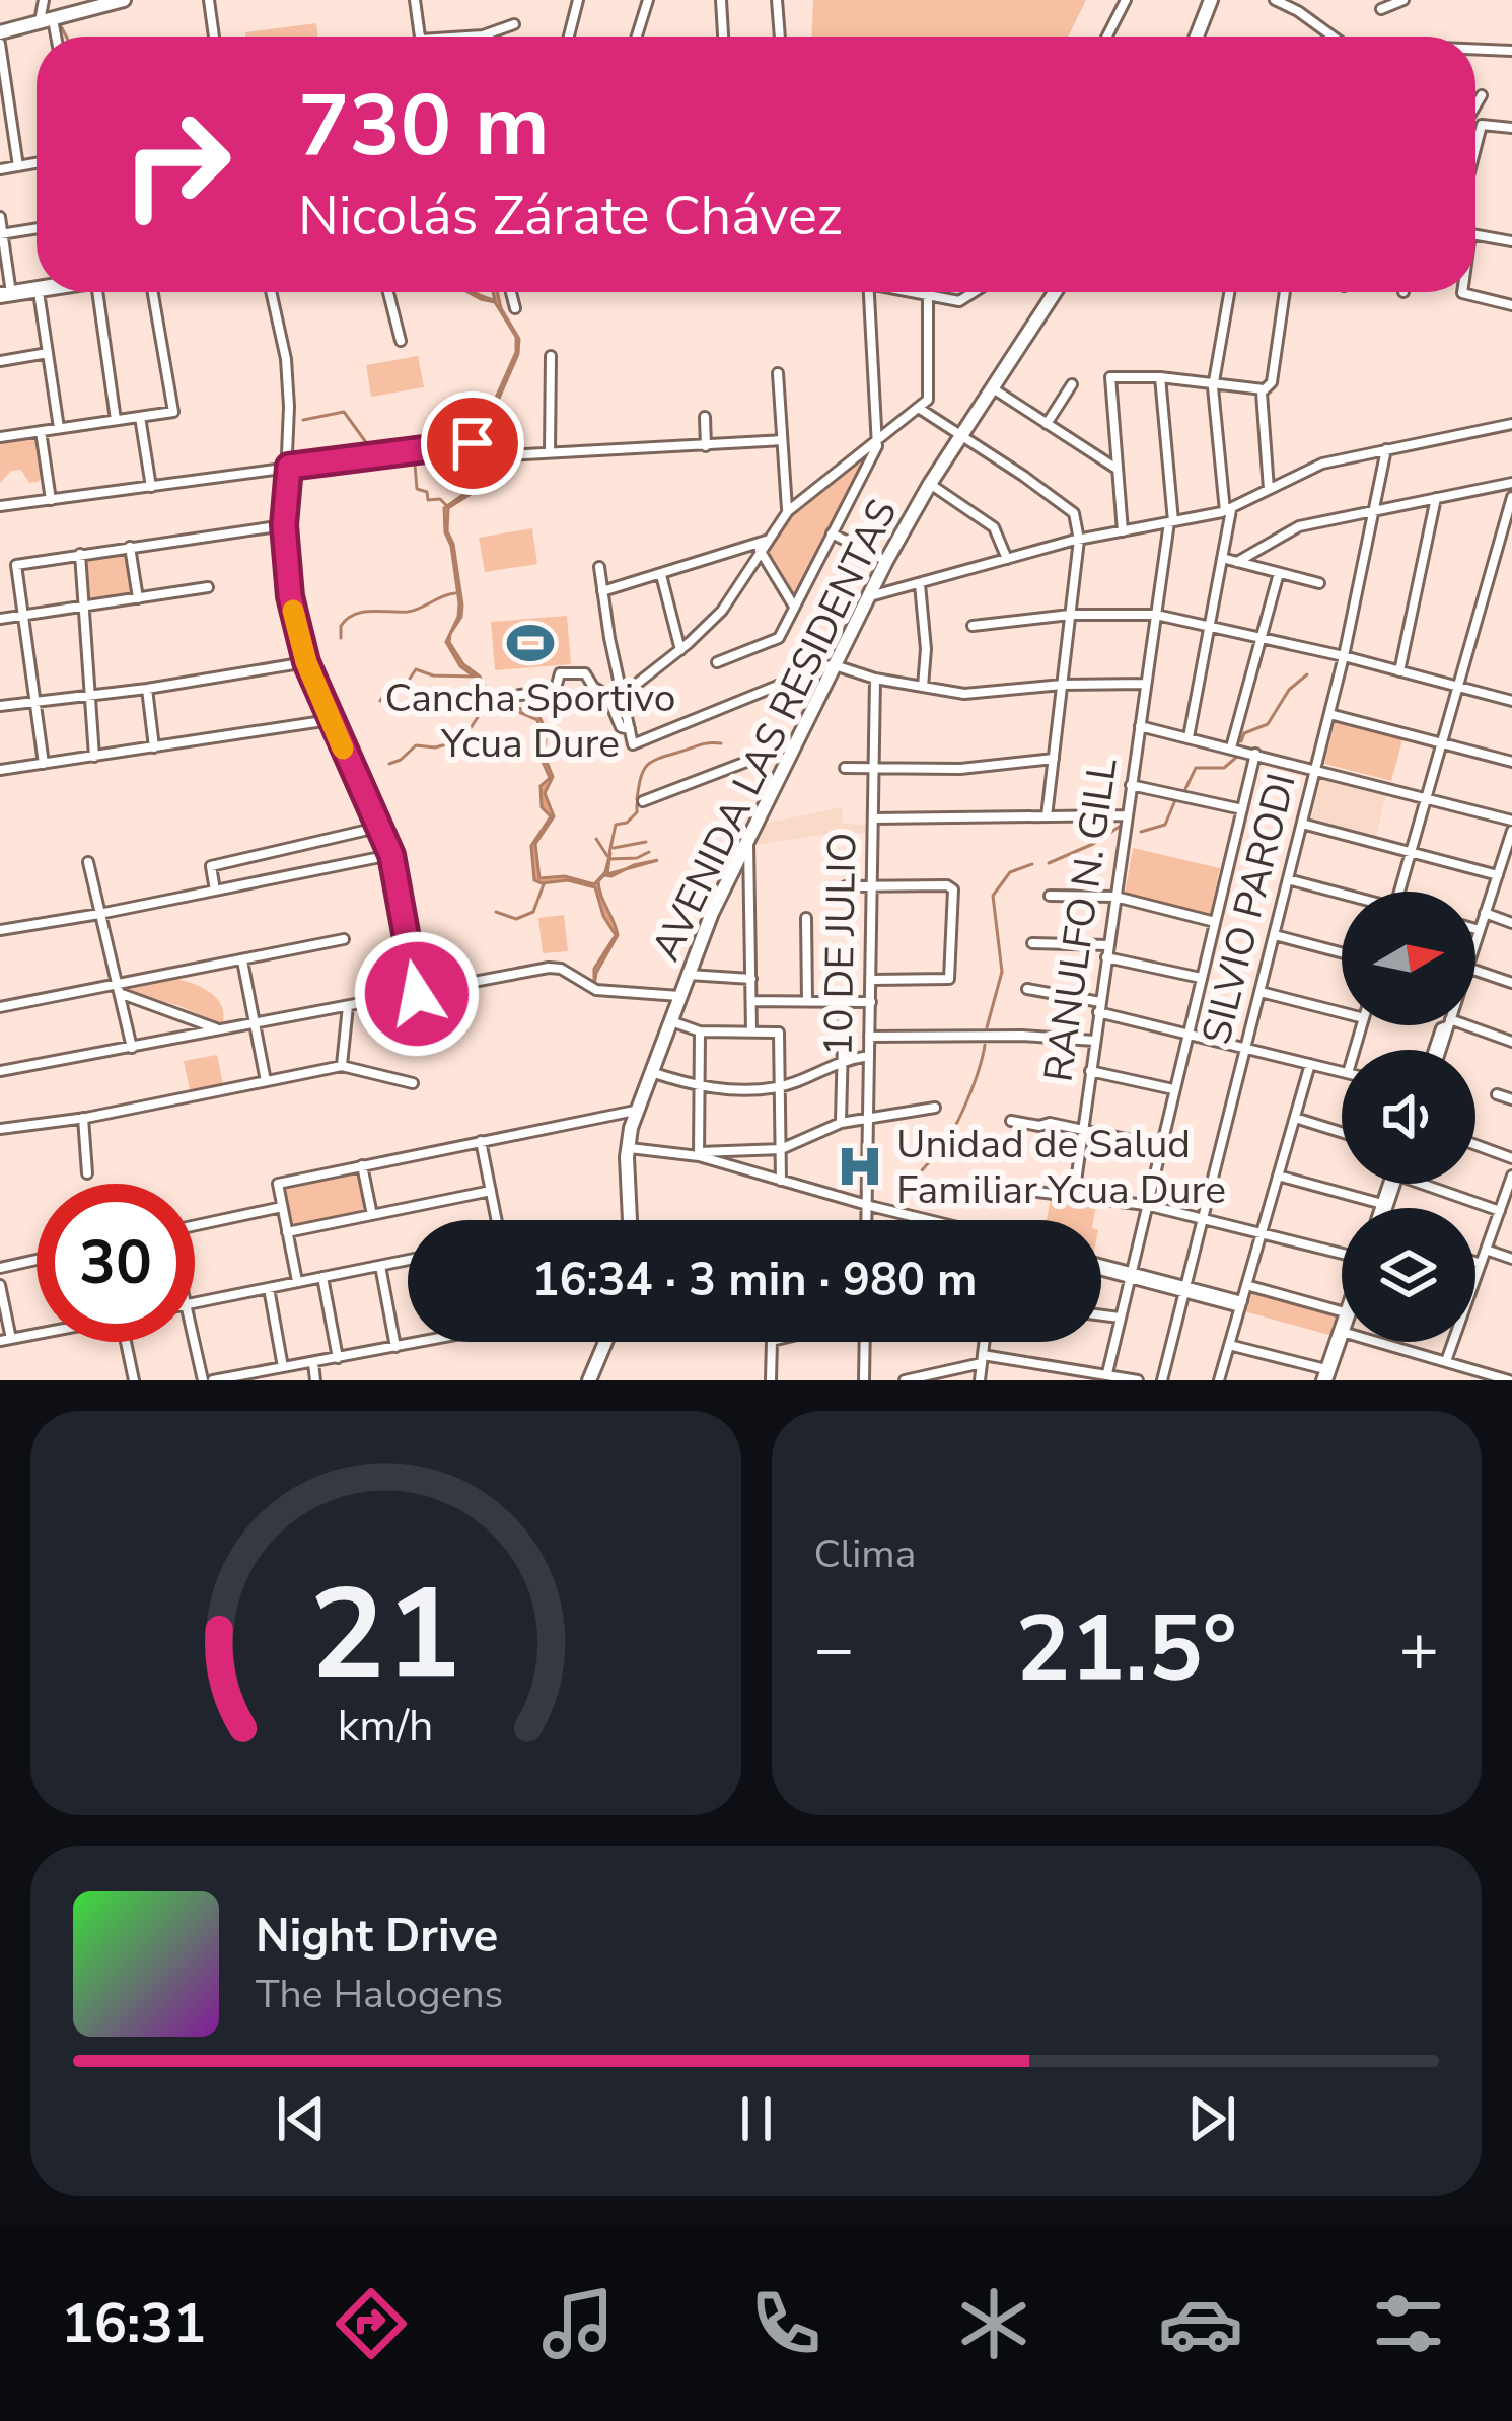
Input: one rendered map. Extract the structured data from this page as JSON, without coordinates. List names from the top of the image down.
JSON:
{
  "streets": {
    "main road": ["AVENIDA LAS RESIDENTAS"],
    "street": ["SILVIO PARODI", "RANULFO N. GILL", "10 DE JULIO"]
  },
  "places": {
    "sports": ["Cancha Sportivo Ycua Dure"],
    "hospital": ["Unidad de Salud Familiar Ycua Dure"]
  },
  "north": "right",
  "page": {
    "turn": ["730 m", "Nicolás Zárate Chávez"],
    "limit": "30",
    "trip": "16:34 · 3 min · 980 m",
    "tile": "Clima",
    "heat": ["−", "21.5°", "+"],
    "song": ["Night Drive", "The Halogens"],
    "tabs": "16:31",
    "gauge": ["21", "km/h"]
  }
}
